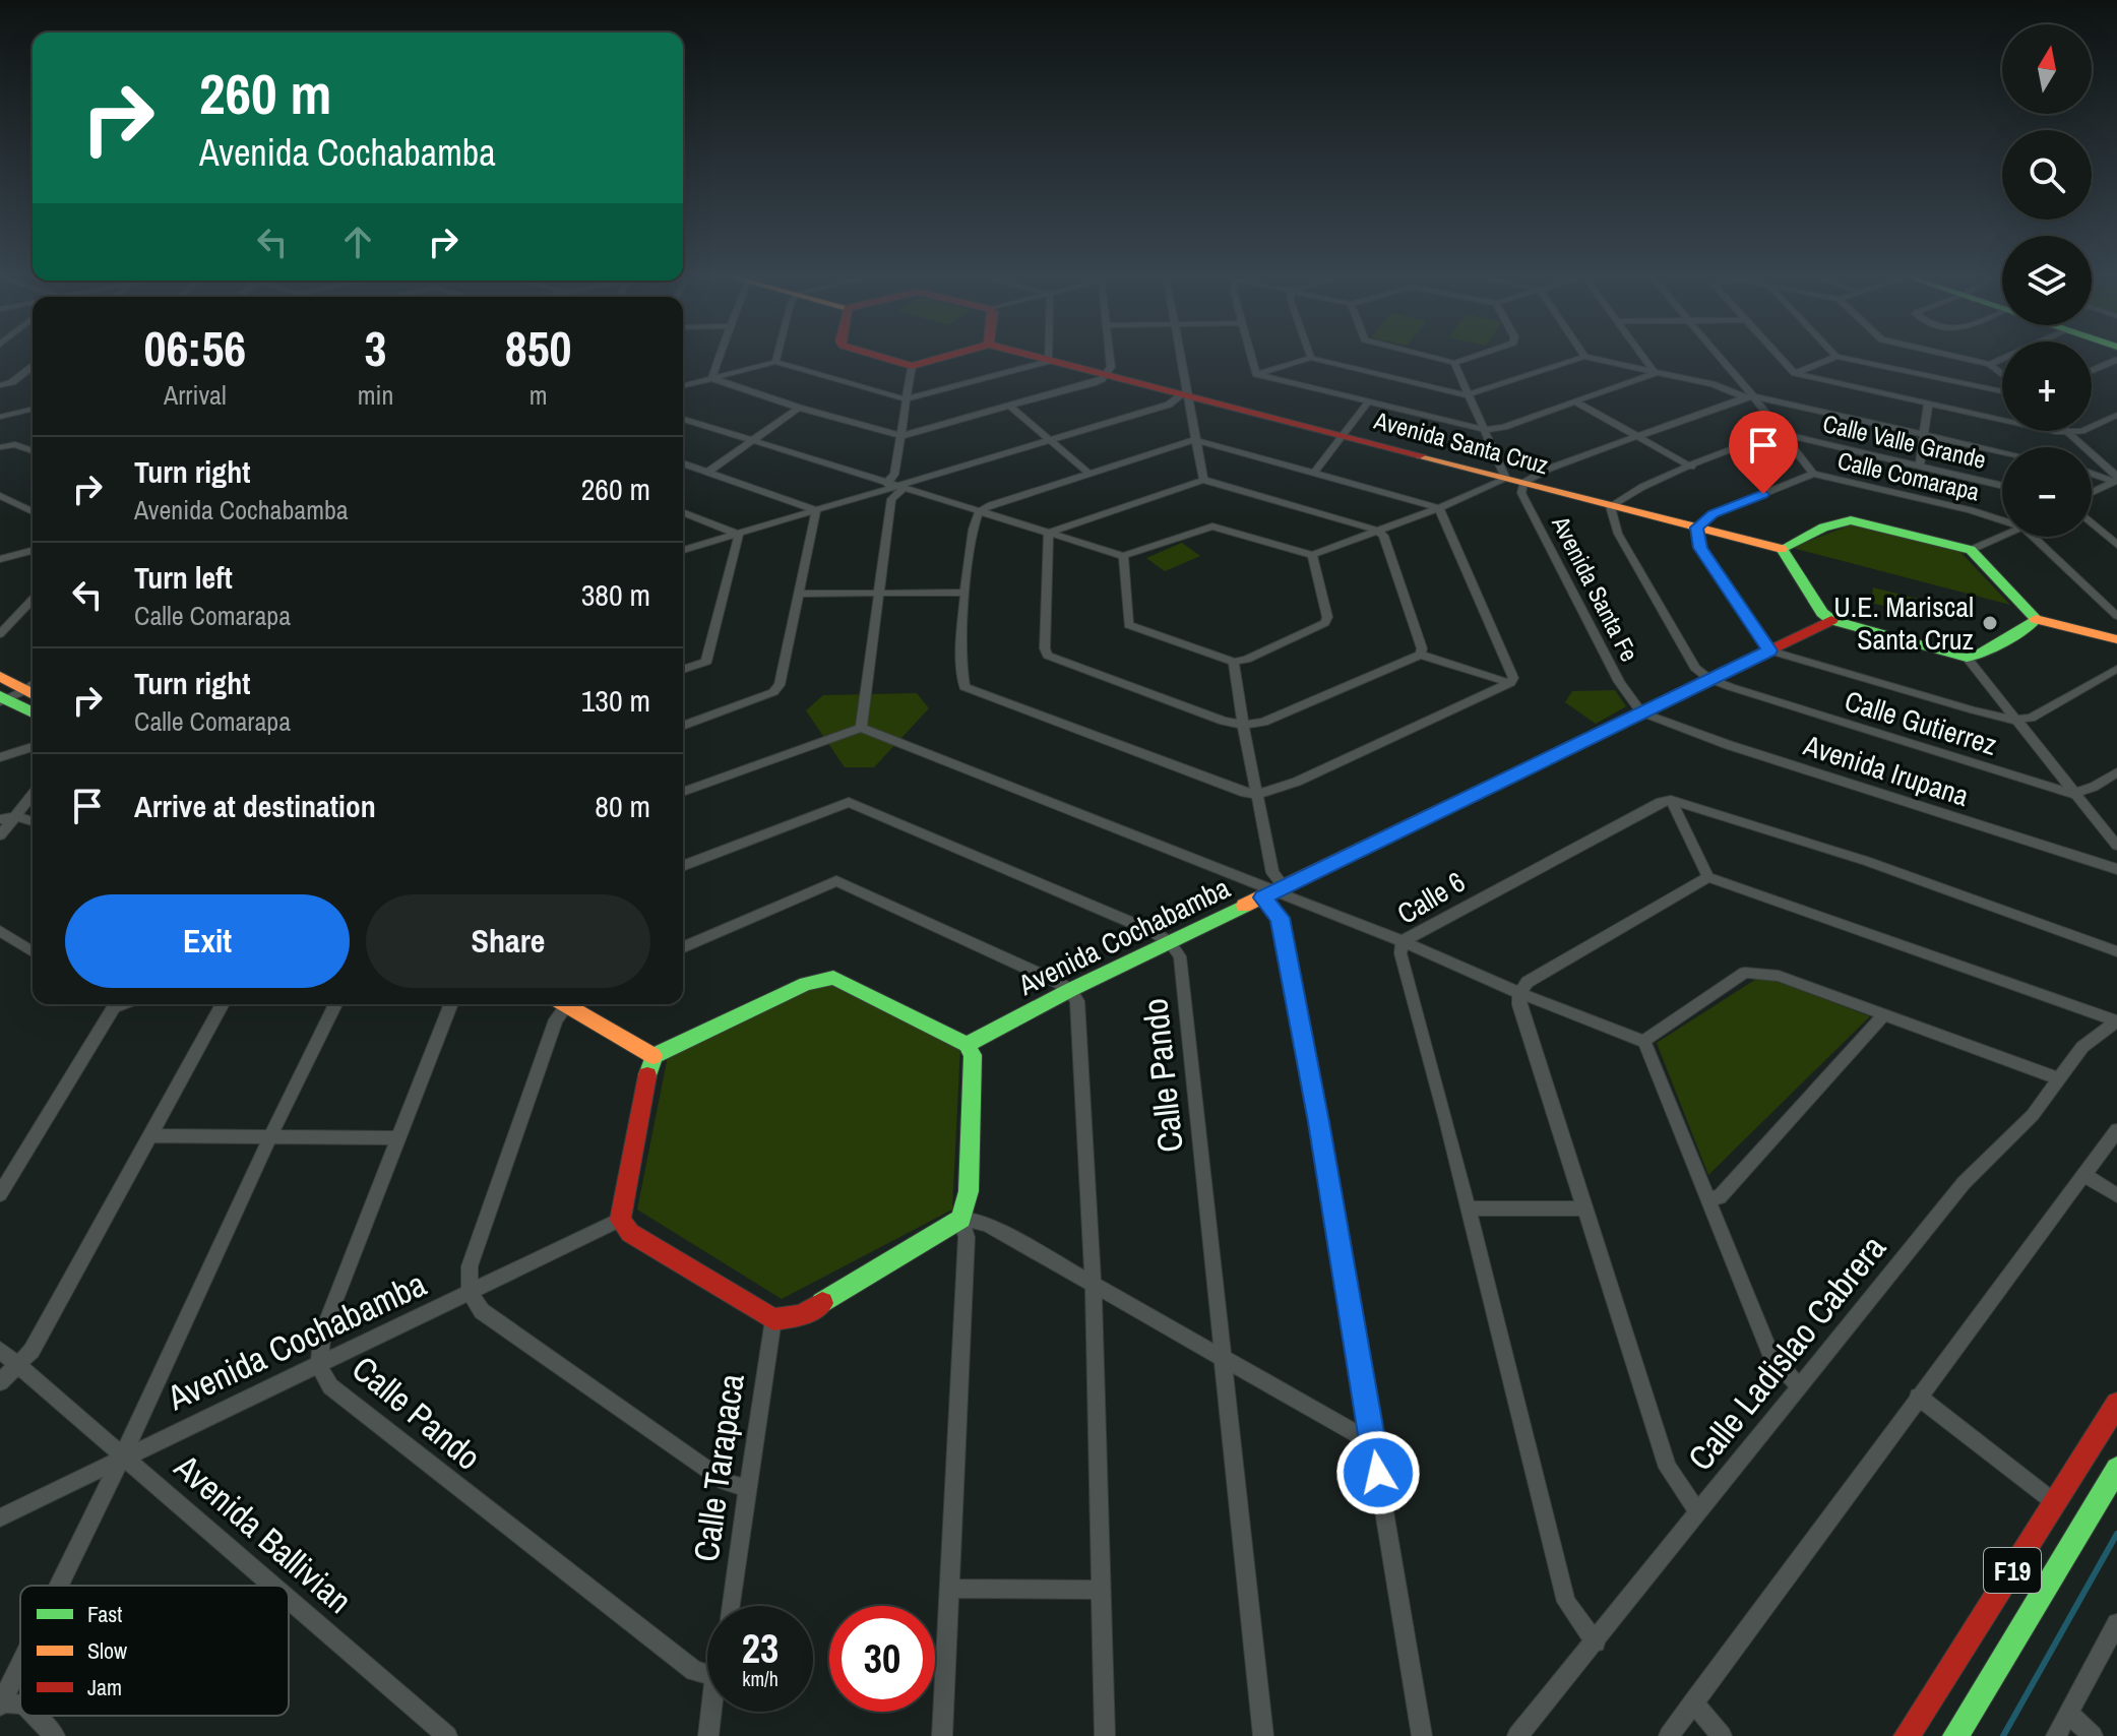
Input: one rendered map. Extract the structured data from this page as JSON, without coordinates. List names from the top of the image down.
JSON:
{
  "streets": {
    "main road": ["Avenida Santa Cruz", "Avenida Cochabamba", "F19"],
    "street": [
      "Calle Valle Grande",
      "Calle Comarapa",
      "Avenida Santa Fe",
      "Calle Gutierrez",
      "Avenida Irupana",
      "Calle 6",
      "Calle Pando",
      "Calle Ladislao Cabrera",
      "Calle Tarapaca",
      "Avenida Ballivian"
    ]
  },
  "crossings": [
    ["Calle Valle Grande", "Avenida Santa Cruz"],
    ["Avenida Santa Cruz", "Calle Comarapa"],
    ["Avenida Santa Cruz", "Avenida Santa Fe"],
    ["Avenida Santa Fe", "Avenida Irupana"],
    ["Avenida Santa Fe", "Avenida Cochabamba"],
    ["Calle Gutierrez", "Avenida Cochabamba"],
    ["Avenida Irupana", "Avenida Cochabamba"],
    ["Calle 6", "Calle Ladislao Cabrera"],
    ["Avenida Cochabamba", "Calle Pando"],
    ["Avenida Cochabamba", "Avenida Ballivian"]
  ],
  "places": ["U.E. Mariscal Santa Cruz"],
  "legend": ["Fast", "Slow", "Jam"],
  "north": "top",
  "page": {
    "map_buttons": ["+", "−"],
    "turn": ["260 m", "Avenida Cochabamba"],
    "eta": [
      "06:56",
      "Arrival",
      "3",
      "min",
      "850",
      "m"
    ],
    "list": [
      {
        "name": "Turn right",
        "note": "Avenida Cochabamba",
        "value": "260 m"
      },
      {
        "name": "Turn left",
        "note": "Calle Comarapa",
        "value": "380 m"
      },
      {
        "name": "Turn right",
        "note": "Calle Comarapa",
        "value": "130 m"
      },
      {
        "name": "Arrive at destination",
        "value": "80 m"
      }
    ],
    "buttons": ["Exit", "Share"],
    "speed": "23 km/h",
    "limit": "30"
  }
}
